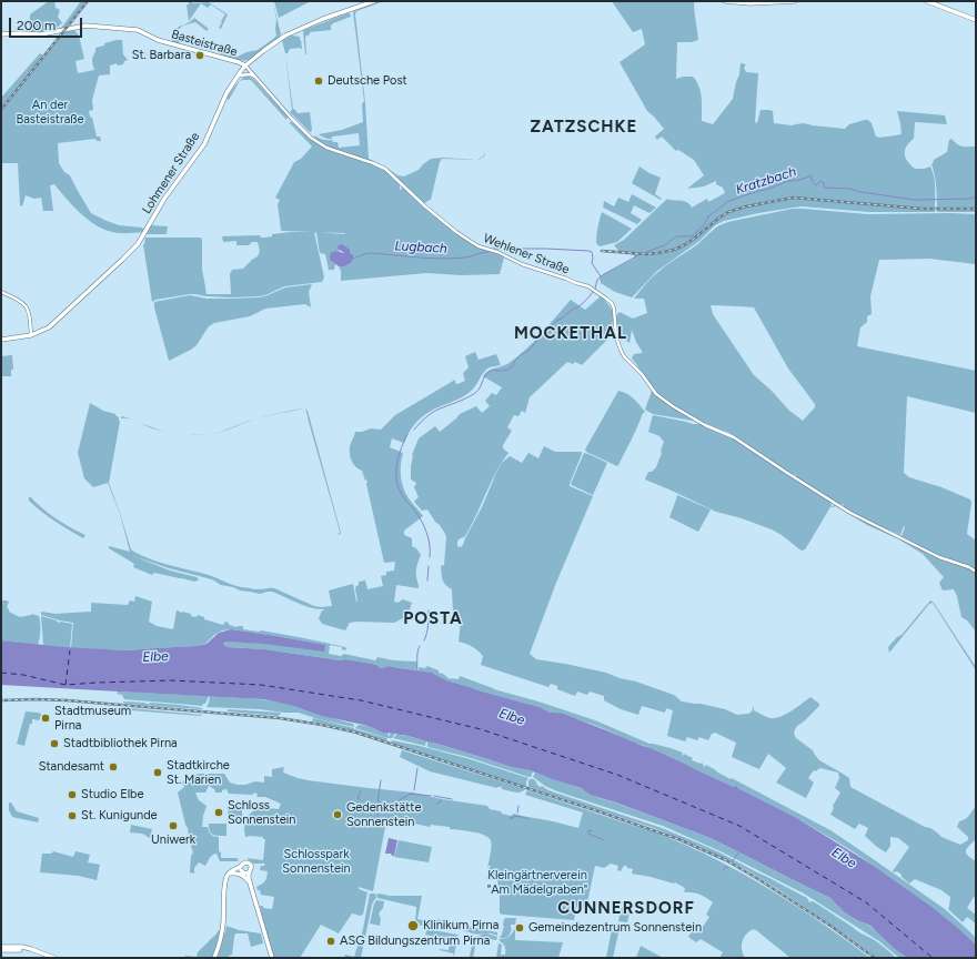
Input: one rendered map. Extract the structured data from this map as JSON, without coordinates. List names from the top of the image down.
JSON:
{
  "streets": {
    "main road": ["Basteistraße", "Lohmener Straße"],
    "street": ["Wehlener Straße"]
  },
  "crossings": [
    ["Basteistraße", "Lohmener Straße"],
    ["Basteistraße", "Wehlener Straße"],
    ["Lohmener Straße", "Wehlener Straße"]
  ],
  "districts": [
    "ZATZSCHKE",
    "MOCKETHAL",
    "POSTA",
    "CUNNERSDORF"
  ],
  "water": ["Kratzbach", "Lugbach", "Elbe"],
  "parks": ["An der Basteistraße", "Schlosspark Sonnenstein", "Kleingärtnerverein \"Am Mädelgraben\""],
  "places": [
    "St. Barbara",
    "Deutsche Post",
    "Stadtmuseum Pirna",
    "Stadtbibliothek Pirna",
    "Standesamt",
    "Stadtkirche St. Marien",
    "Studio Elbe",
    "Schloss Sonnenstein",
    "Gedenkstätte Sonnenstein",
    "St. Kunigunde",
    "Uniwerk",
    "Klinikum Pirna",
    "Gemeindezentrum Sonnenstein",
    "ASG Bildungszentrum Pirna"
  ],
  "scale_bar": "200 m"
}
